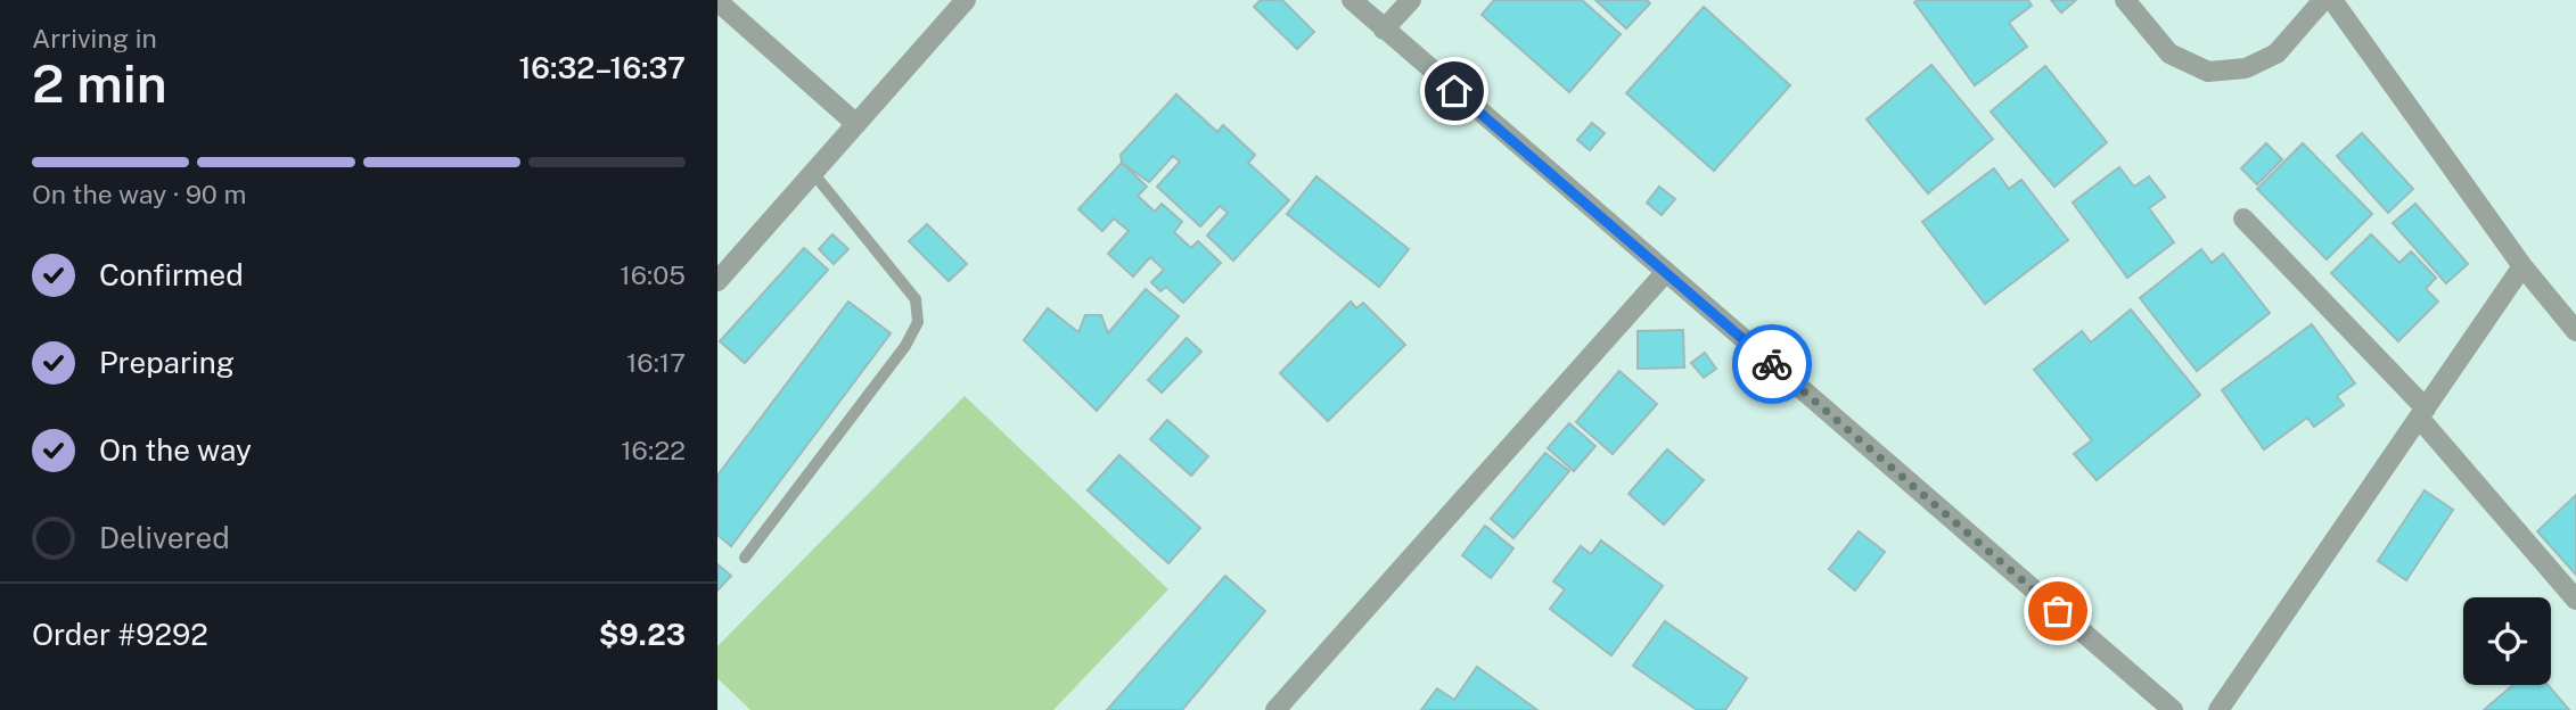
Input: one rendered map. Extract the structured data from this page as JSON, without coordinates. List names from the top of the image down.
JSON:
{
  "page": {
    "heading": ["2 min", "Arriving in", "16:32–16:37"],
    "panel": ["Order #9292", "$9.23"],
    "bar": "On the way · 90 m",
    "list": [
      ["Confirmed", "16:05"],
      ["Preparing", "16:17"],
      ["On the way", "16:22"],
      "Delivered"
    ]
  }
}
